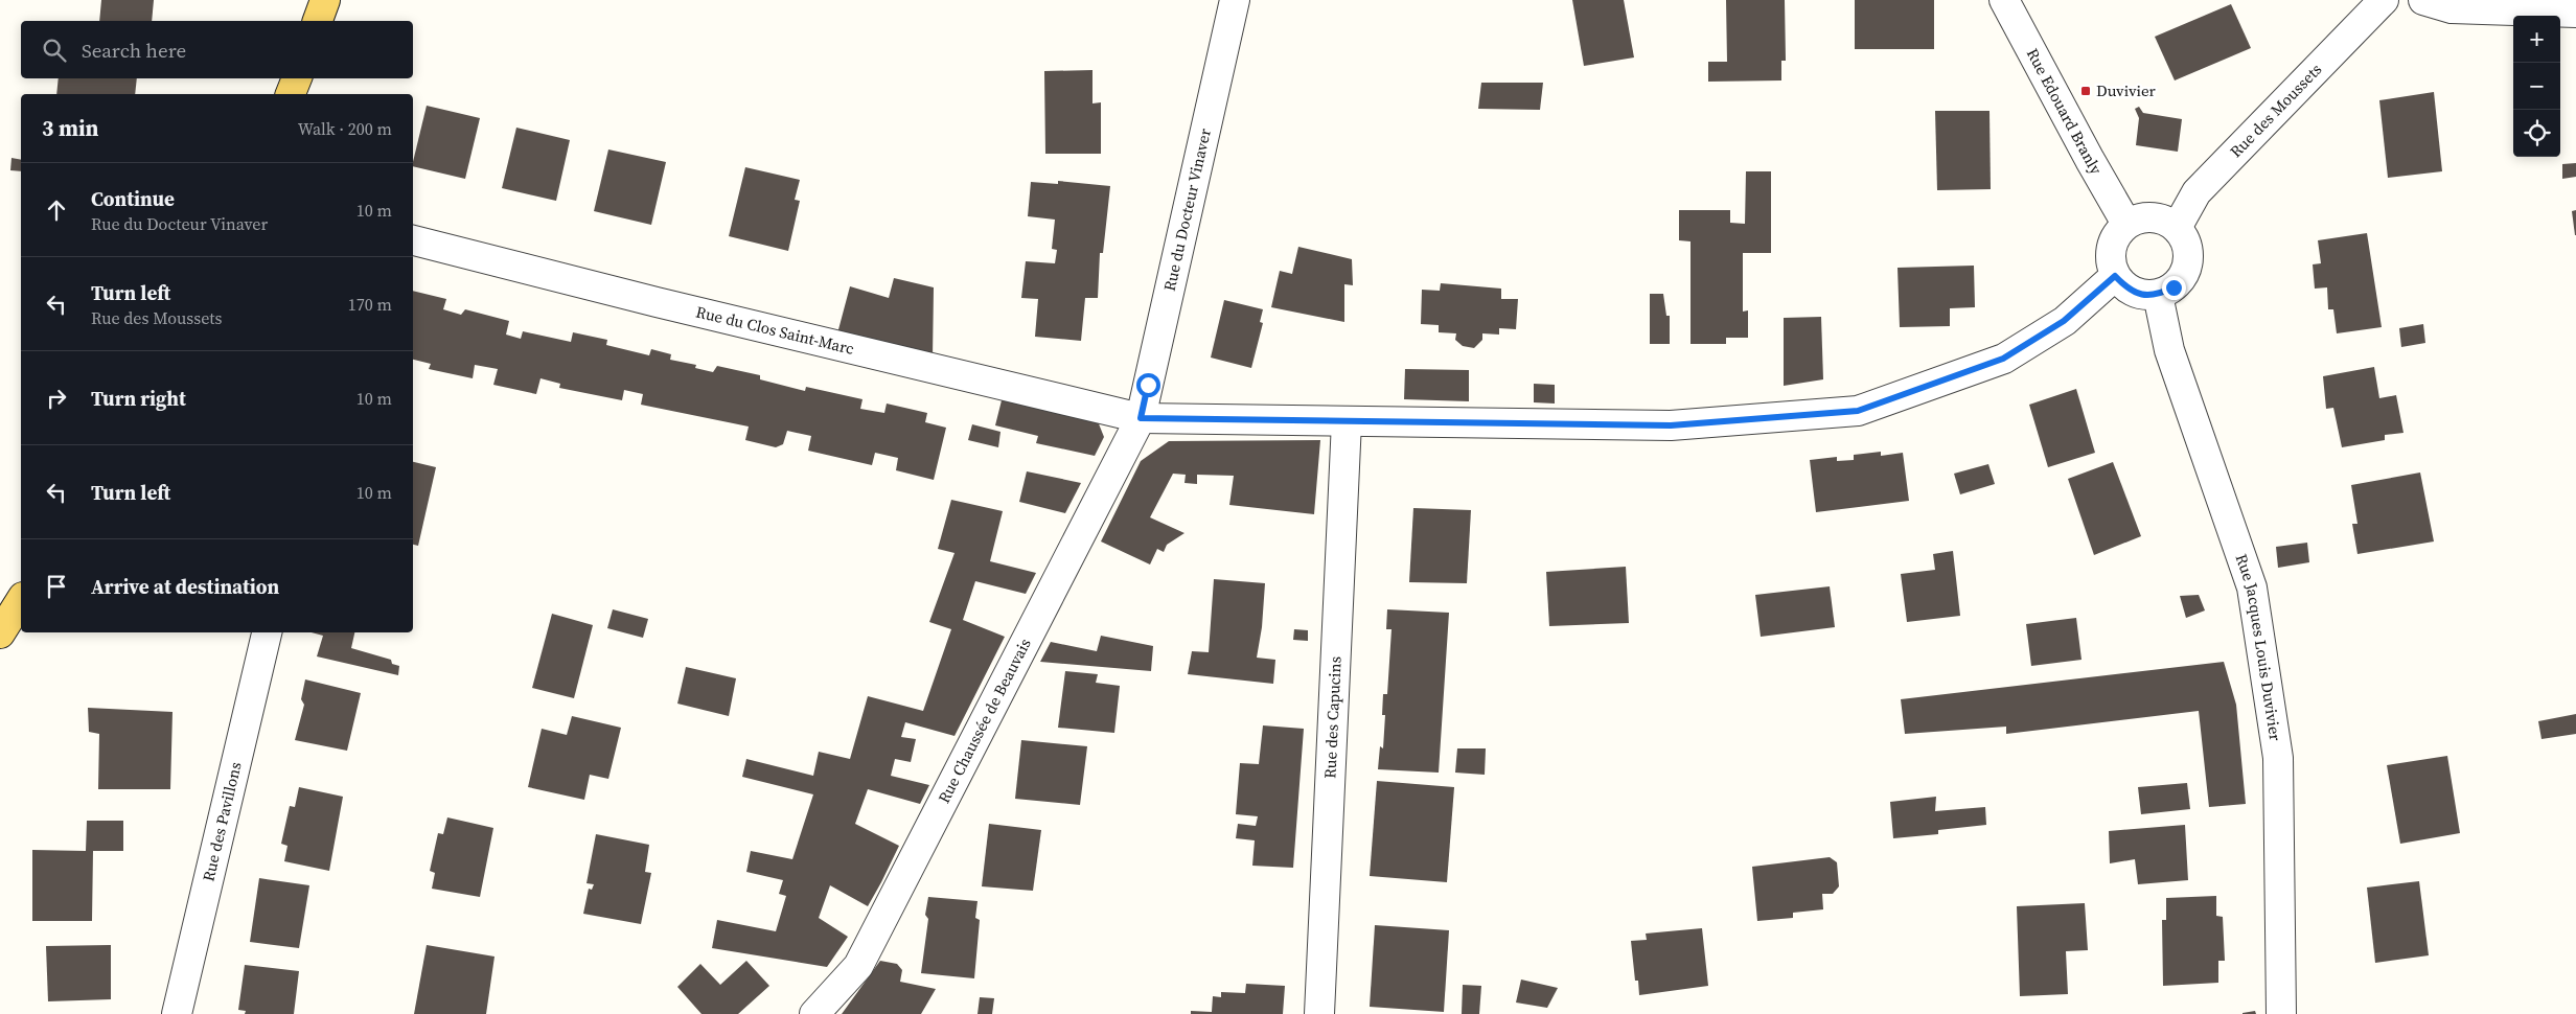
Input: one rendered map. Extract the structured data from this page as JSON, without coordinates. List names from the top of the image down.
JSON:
{
  "streets": {
    "street": [
      "Rue des Moussets",
      "Rue Edouard Branly",
      "Rue du Docteur Vinaver",
      "Rue du Clos Saint-Marc",
      "Rue Jacques Louis Duvivier",
      "Rue des Capucins",
      "Rue Chaussée de Beauvais",
      "Rue des Pavillons"
    ]
  },
  "crossings": [
    ["Rue des Moussets", "Rue Edouard Branly"],
    ["Rue des Moussets", "Rue Jacques Louis Duvivier"],
    ["Rue Edouard Branly", "Rue Jacques Louis Duvivier"],
    ["Rue du Docteur Vinaver", "Rue du Clos Saint-Marc"],
    ["Rue du Docteur Vinaver", "Rue Chaussée de Beauvais"],
    ["Rue du Clos Saint-Marc", "Rue Chaussée de Beauvais"]
  ],
  "places": {
    "transit": ["Duvivier"]
  },
  "page": {
    "map_buttons": ["+", "−"],
    "search": "Search here",
    "heading": ["3 min", "Walk · 200 m"],
    "list": [
      ["Continue", "Rue du Docteur Vinaver", "10 m"],
      ["Turn left", "Rue des Moussets", "170 m"],
      ["Turn right", "10 m"],
      ["Turn left", "10 m"],
      "Arrive at destination"
    ]
  }
}
